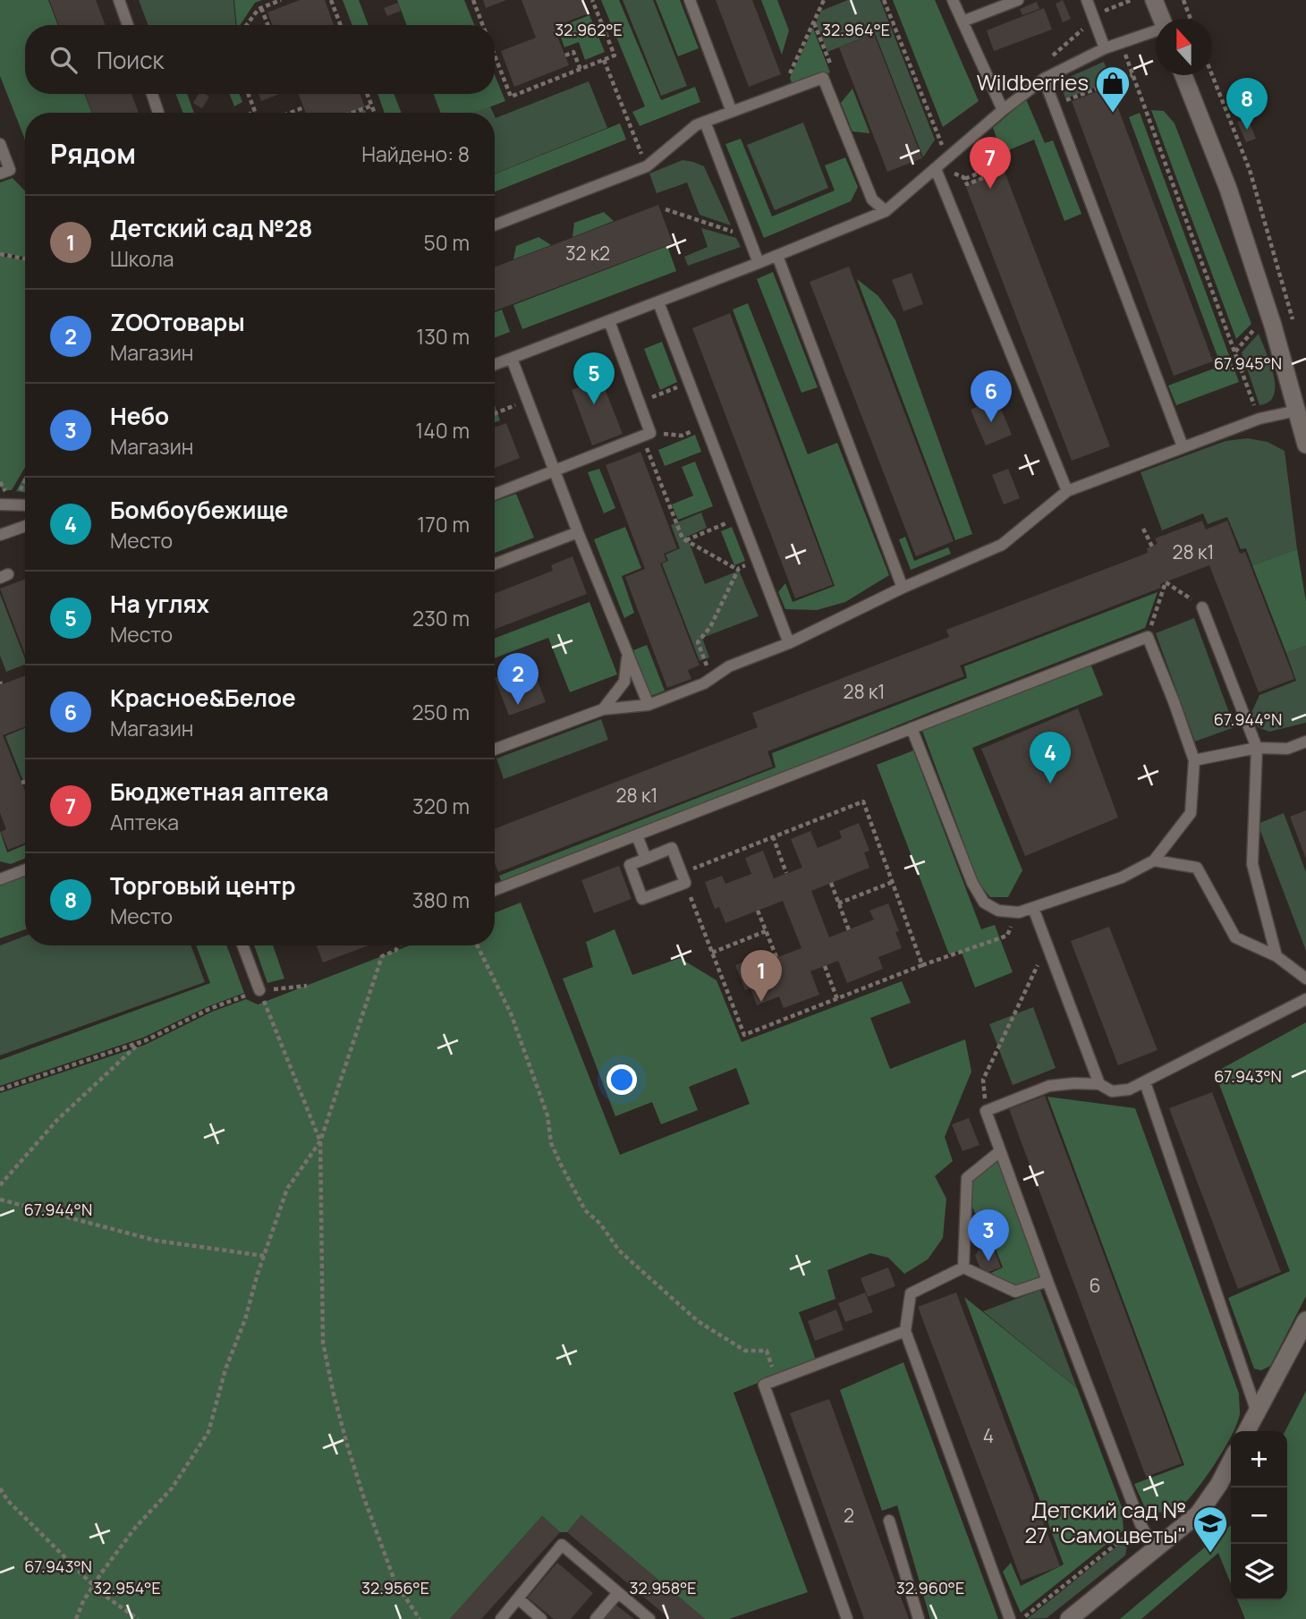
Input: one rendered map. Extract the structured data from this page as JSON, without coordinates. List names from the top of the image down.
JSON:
{
  "places": {
    "shop": ["Wildberries"],
    "school or university": ["Детский сад № 27 \"Самоцветы\""]
  },
  "house_numbers": [
    "32 к2",
    "28 к1",
    "28 к1",
    "28 к1",
    "6",
    "4",
    "2"
  ],
  "north": "top",
  "page": {
    "search": "Поиск",
    "pins": [
      "8",
      "7",
      "5",
      "6",
      "2",
      "4",
      "1",
      "3"
    ],
    "heading": ["Рядом", "Найдено: 8"],
    "list": [
      {
        "mark": "1",
        "name": "Детский сад №28",
        "note": "Школа",
        "value": "50 m"
      },
      {
        "mark": "2",
        "name": "ZOOтовары",
        "note": "Магазин",
        "value": "130 m"
      },
      {
        "mark": "3",
        "name": "Небо",
        "note": "Магазин",
        "value": "140 m"
      },
      {
        "mark": "4",
        "name": "Бомбоубежище",
        "note": "Место",
        "value": "170 m"
      },
      {
        "mark": "5",
        "name": "На углях",
        "note": "Место",
        "value": "230 m"
      },
      {
        "mark": "6",
        "name": "Красное&Белое",
        "note": "Магазин",
        "value": "250 m"
      },
      {
        "mark": "7",
        "name": "Бюджетная аптека",
        "note": "Аптека",
        "value": "320 m"
      },
      {
        "mark": "8",
        "name": "Торговый центр",
        "note": "Место",
        "value": "380 m"
      }
    ],
    "map_buttons": ["+", "−"]
  },
  "coordinates": [
    "32.964°E",
    "32.962°E",
    "67.945°N",
    "67.944°N",
    "67.943°N",
    "32.954°E",
    "32.956°E",
    "32.958°E",
    "32.960°E"
  ]
}
